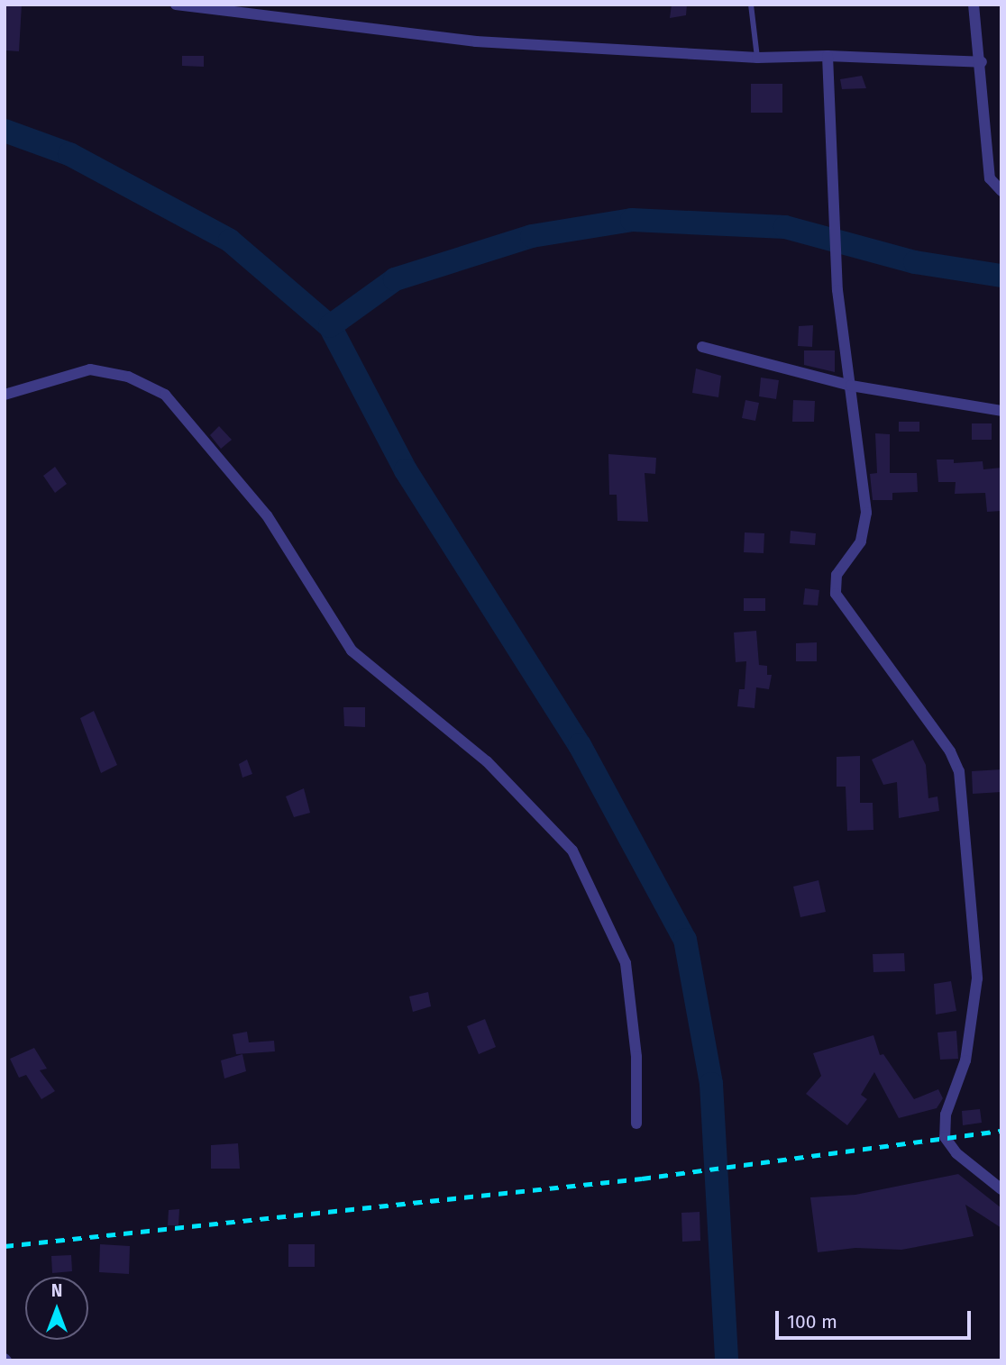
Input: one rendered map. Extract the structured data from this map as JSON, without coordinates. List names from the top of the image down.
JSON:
{
  "scale_bar": "100 m",
  "north": "top"
}
